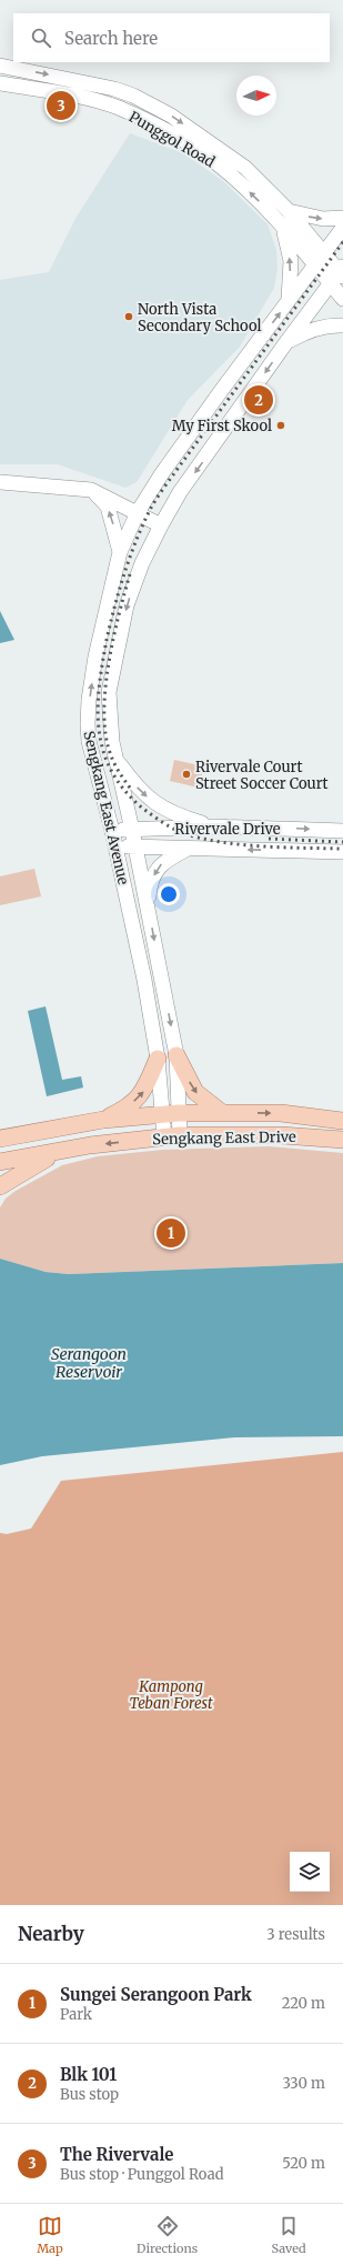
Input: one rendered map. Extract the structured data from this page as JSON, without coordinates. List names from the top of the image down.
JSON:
{
  "streets": {
    "main road": [
      "Punggol Road",
      "Sengkang East Avenue",
      "Rivervale Drive",
      "Sengkang East Drive"
    ]
  },
  "crossings": [
    ["Punggol Road", "Sengkang East Avenue"],
    ["Sengkang East Avenue", "Rivervale Drive"],
    ["Sengkang East Avenue", "Sengkang East Drive"]
  ],
  "water": ["Serangoon Reservoir"],
  "parks": ["Kampong Teban Forest"],
  "places": ["North Vista Secondary School", "My First Skool", "Rivervale Court Street Soccer Court"],
  "north": "right",
  "page": {
    "search": "Search here",
    "pins": ["3", "2", "1"],
    "heading": ["Nearby", "3 results"],
    "list": [
      {
        "mark": "1",
        "name": "Sungei Serangoon Park",
        "note": "Park",
        "value": "220 m"
      },
      {
        "mark": "2",
        "name": "Blk 101",
        "note": "Bus stop",
        "value": "330 m"
      },
      {
        "mark": "3",
        "name": "The Rivervale",
        "note": "Bus stop · Punggol Road",
        "value": "520 m"
      }
    ],
    "nav": ["Map", "Directions", "Saved"]
  }
}
